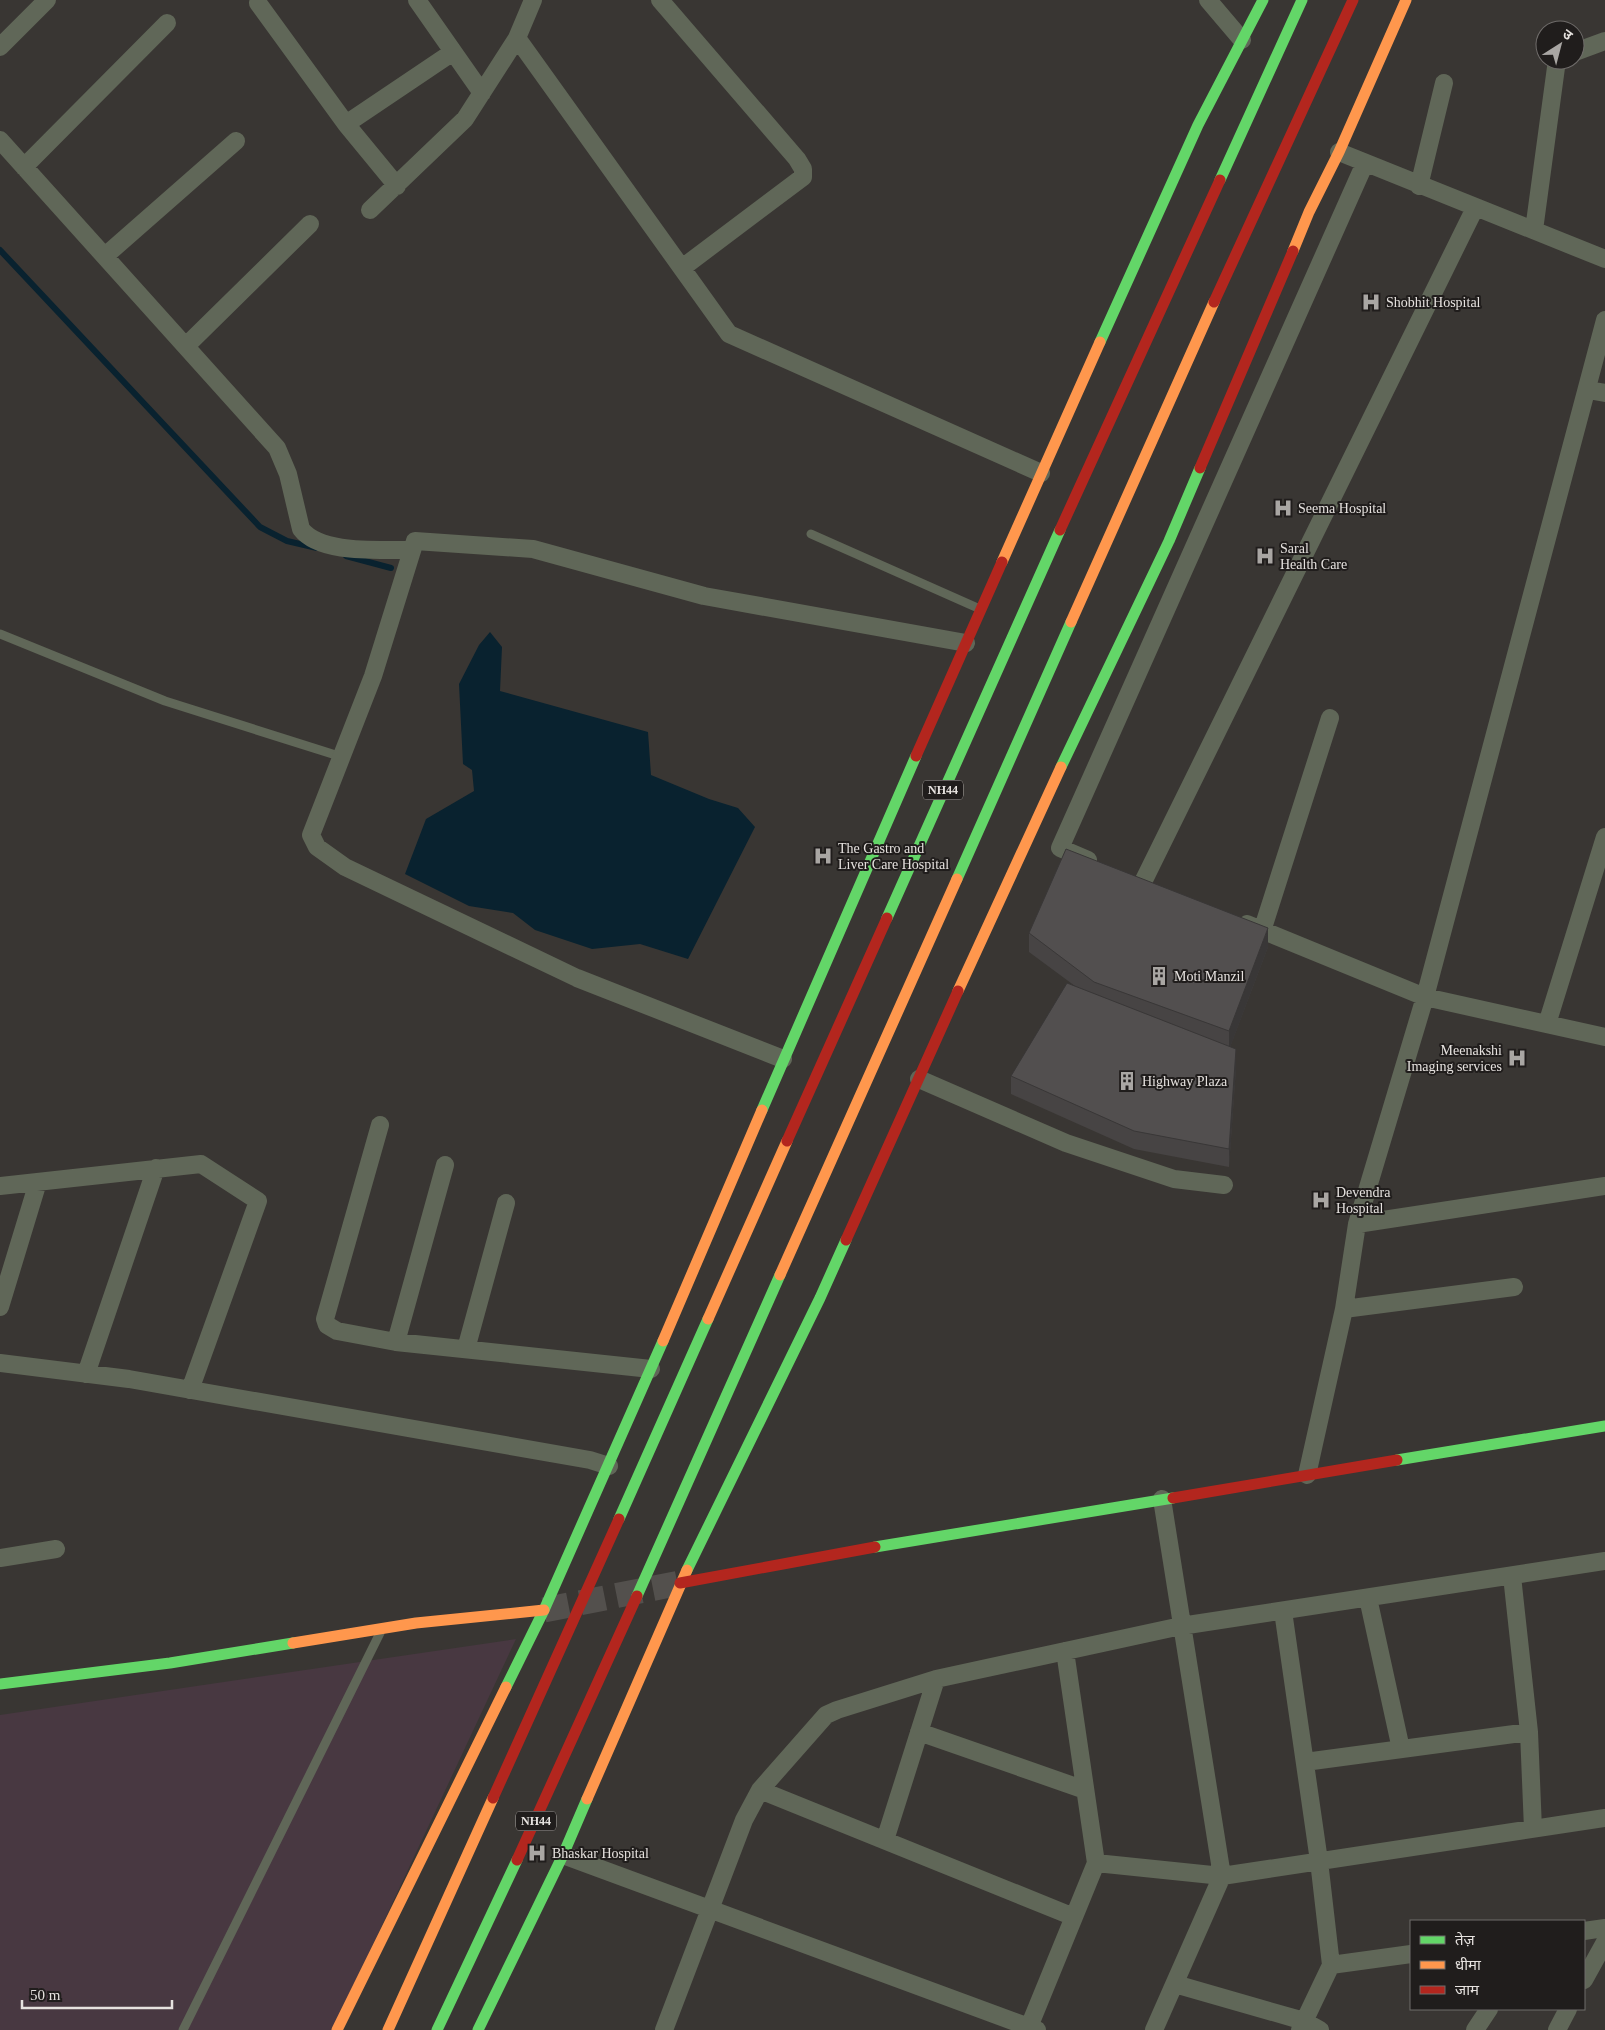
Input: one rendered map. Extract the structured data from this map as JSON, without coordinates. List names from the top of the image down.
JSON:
{
  "streets": {
    "main road": ["NH44"]
  },
  "places": {
    "hospital": [
      "Shobhit Hospital",
      "Seema Hospital",
      "Saral Health Care",
      "The Gastro and Liver Care Hospital",
      "Meenakshi Imaging services",
      "Devendra Hospital",
      "Bhaskar Hospital"
    ],
    "building": ["Moti Manzil", "Highway Plaza"]
  },
  "legend": ["तेज़", "धीमा", "जाम"],
  "scale_bar": "50 m",
  "north": "top right"
}
